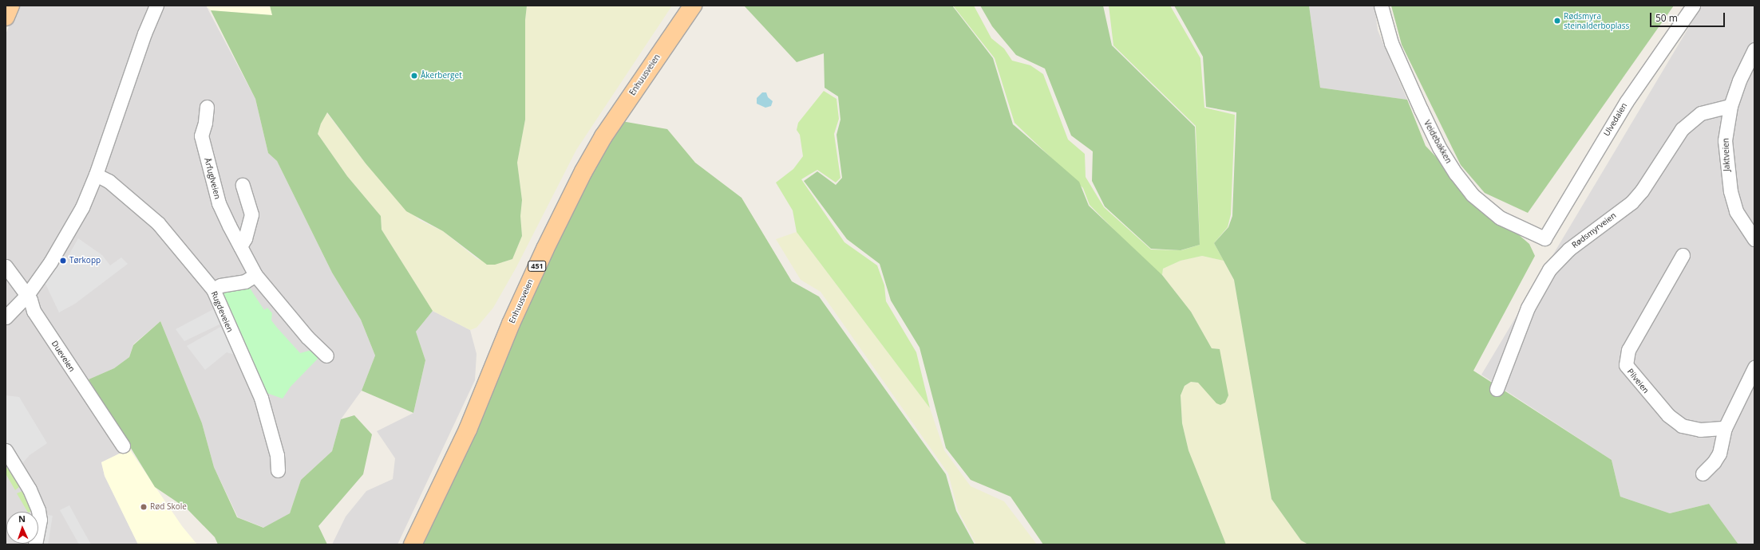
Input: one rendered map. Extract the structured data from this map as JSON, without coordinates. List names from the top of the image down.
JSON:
{
  "streets": {
    "main road": ["Enhuusveien", "451"],
    "street": [
      "Ulvedalen",
      "Veidebakken",
      "Jaktveien",
      "Årfuglveien",
      "Rødsmyrveien",
      "Rugdeveien",
      "Dueveien",
      "Pilveien"
    ]
  },
  "crossings": [
    ["Ulvedalen", "Veidebakken"],
    ["Jaktveien", "Rødsmyrveien"]
  ],
  "places": [
    "Rødsmyra steinalderboplass",
    "Åkerberget",
    "Tørkopp",
    "Rød Skole"
  ],
  "scale_bar": "50 m",
  "north": "top"
}
